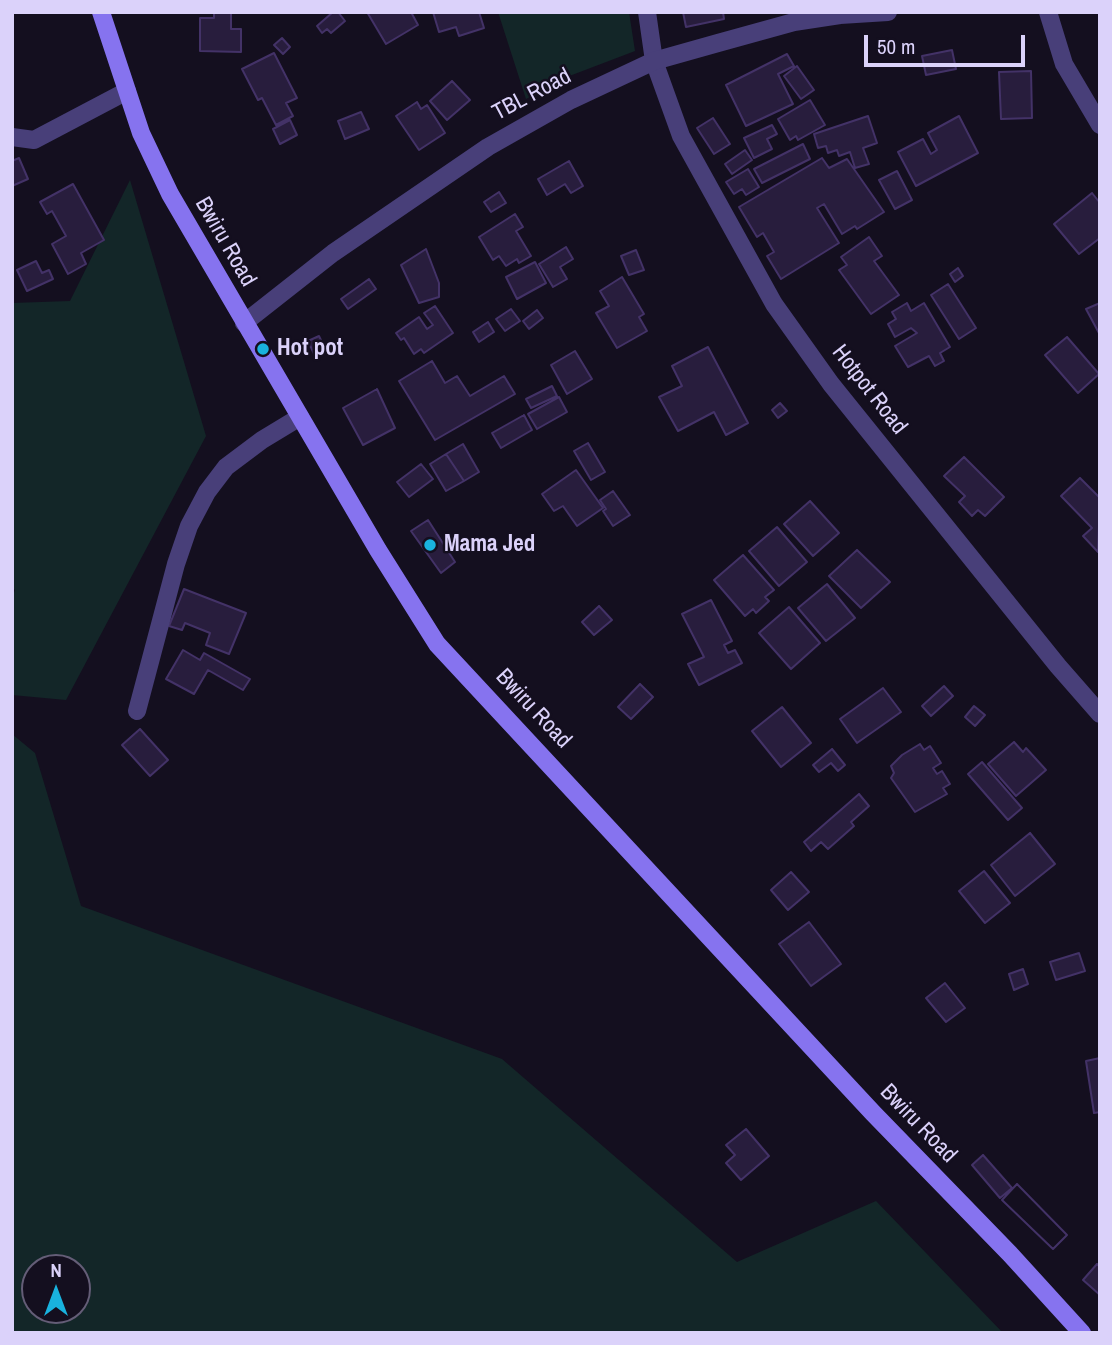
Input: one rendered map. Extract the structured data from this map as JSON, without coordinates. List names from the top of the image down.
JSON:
{
  "streets": {
    "main road": ["Bwiru Road"],
    "street": ["TBL Road", "Hotpot Road"]
  },
  "crossings": [
    ["TBL Road", "Bwiru Road"],
    ["TBL Road", "Hotpot Road"]
  ],
  "places": ["Hot pot", "Mama Jed"],
  "scale_bar": "50 m",
  "north": "top"
}
